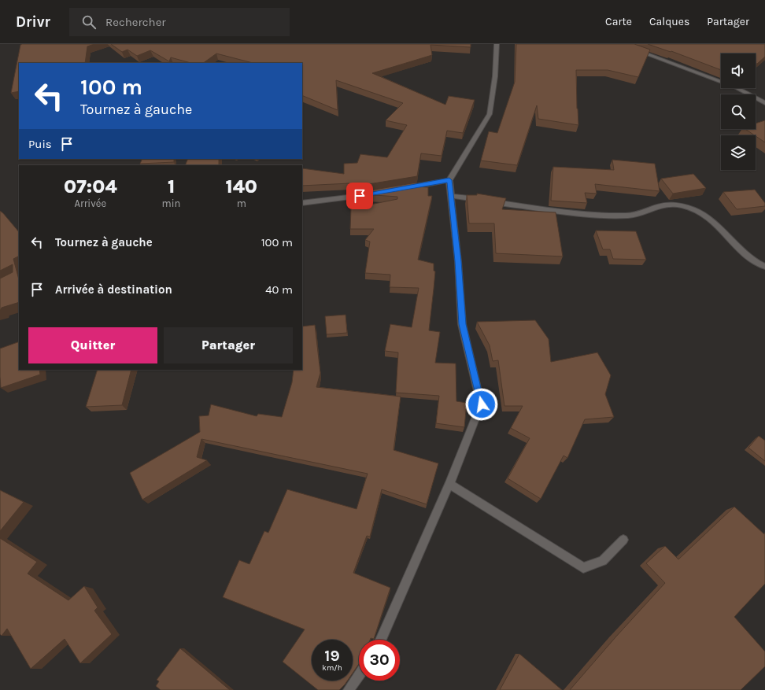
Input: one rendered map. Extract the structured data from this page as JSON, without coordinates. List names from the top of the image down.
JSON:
{
  "page": {
    "header": "Drivr",
    "search": "Rechercher",
    "nav": ["Carte", "Calques", "Partager"],
    "turn": ["100 m", "Tournez à gauche"],
    "then": "Puis",
    "eta": [
      "07:04",
      "Arrivée",
      "1",
      "min",
      "140",
      "m"
    ],
    "list": [
      {
        "name": "Tournez à gauche",
        "value": "100 m"
      },
      {
        "name": "Arrivée à destination",
        "value": "40 m"
      }
    ],
    "buttons": ["Quitter", "Partager"],
    "speed": "19 km/h",
    "limit": "30"
  }
}
